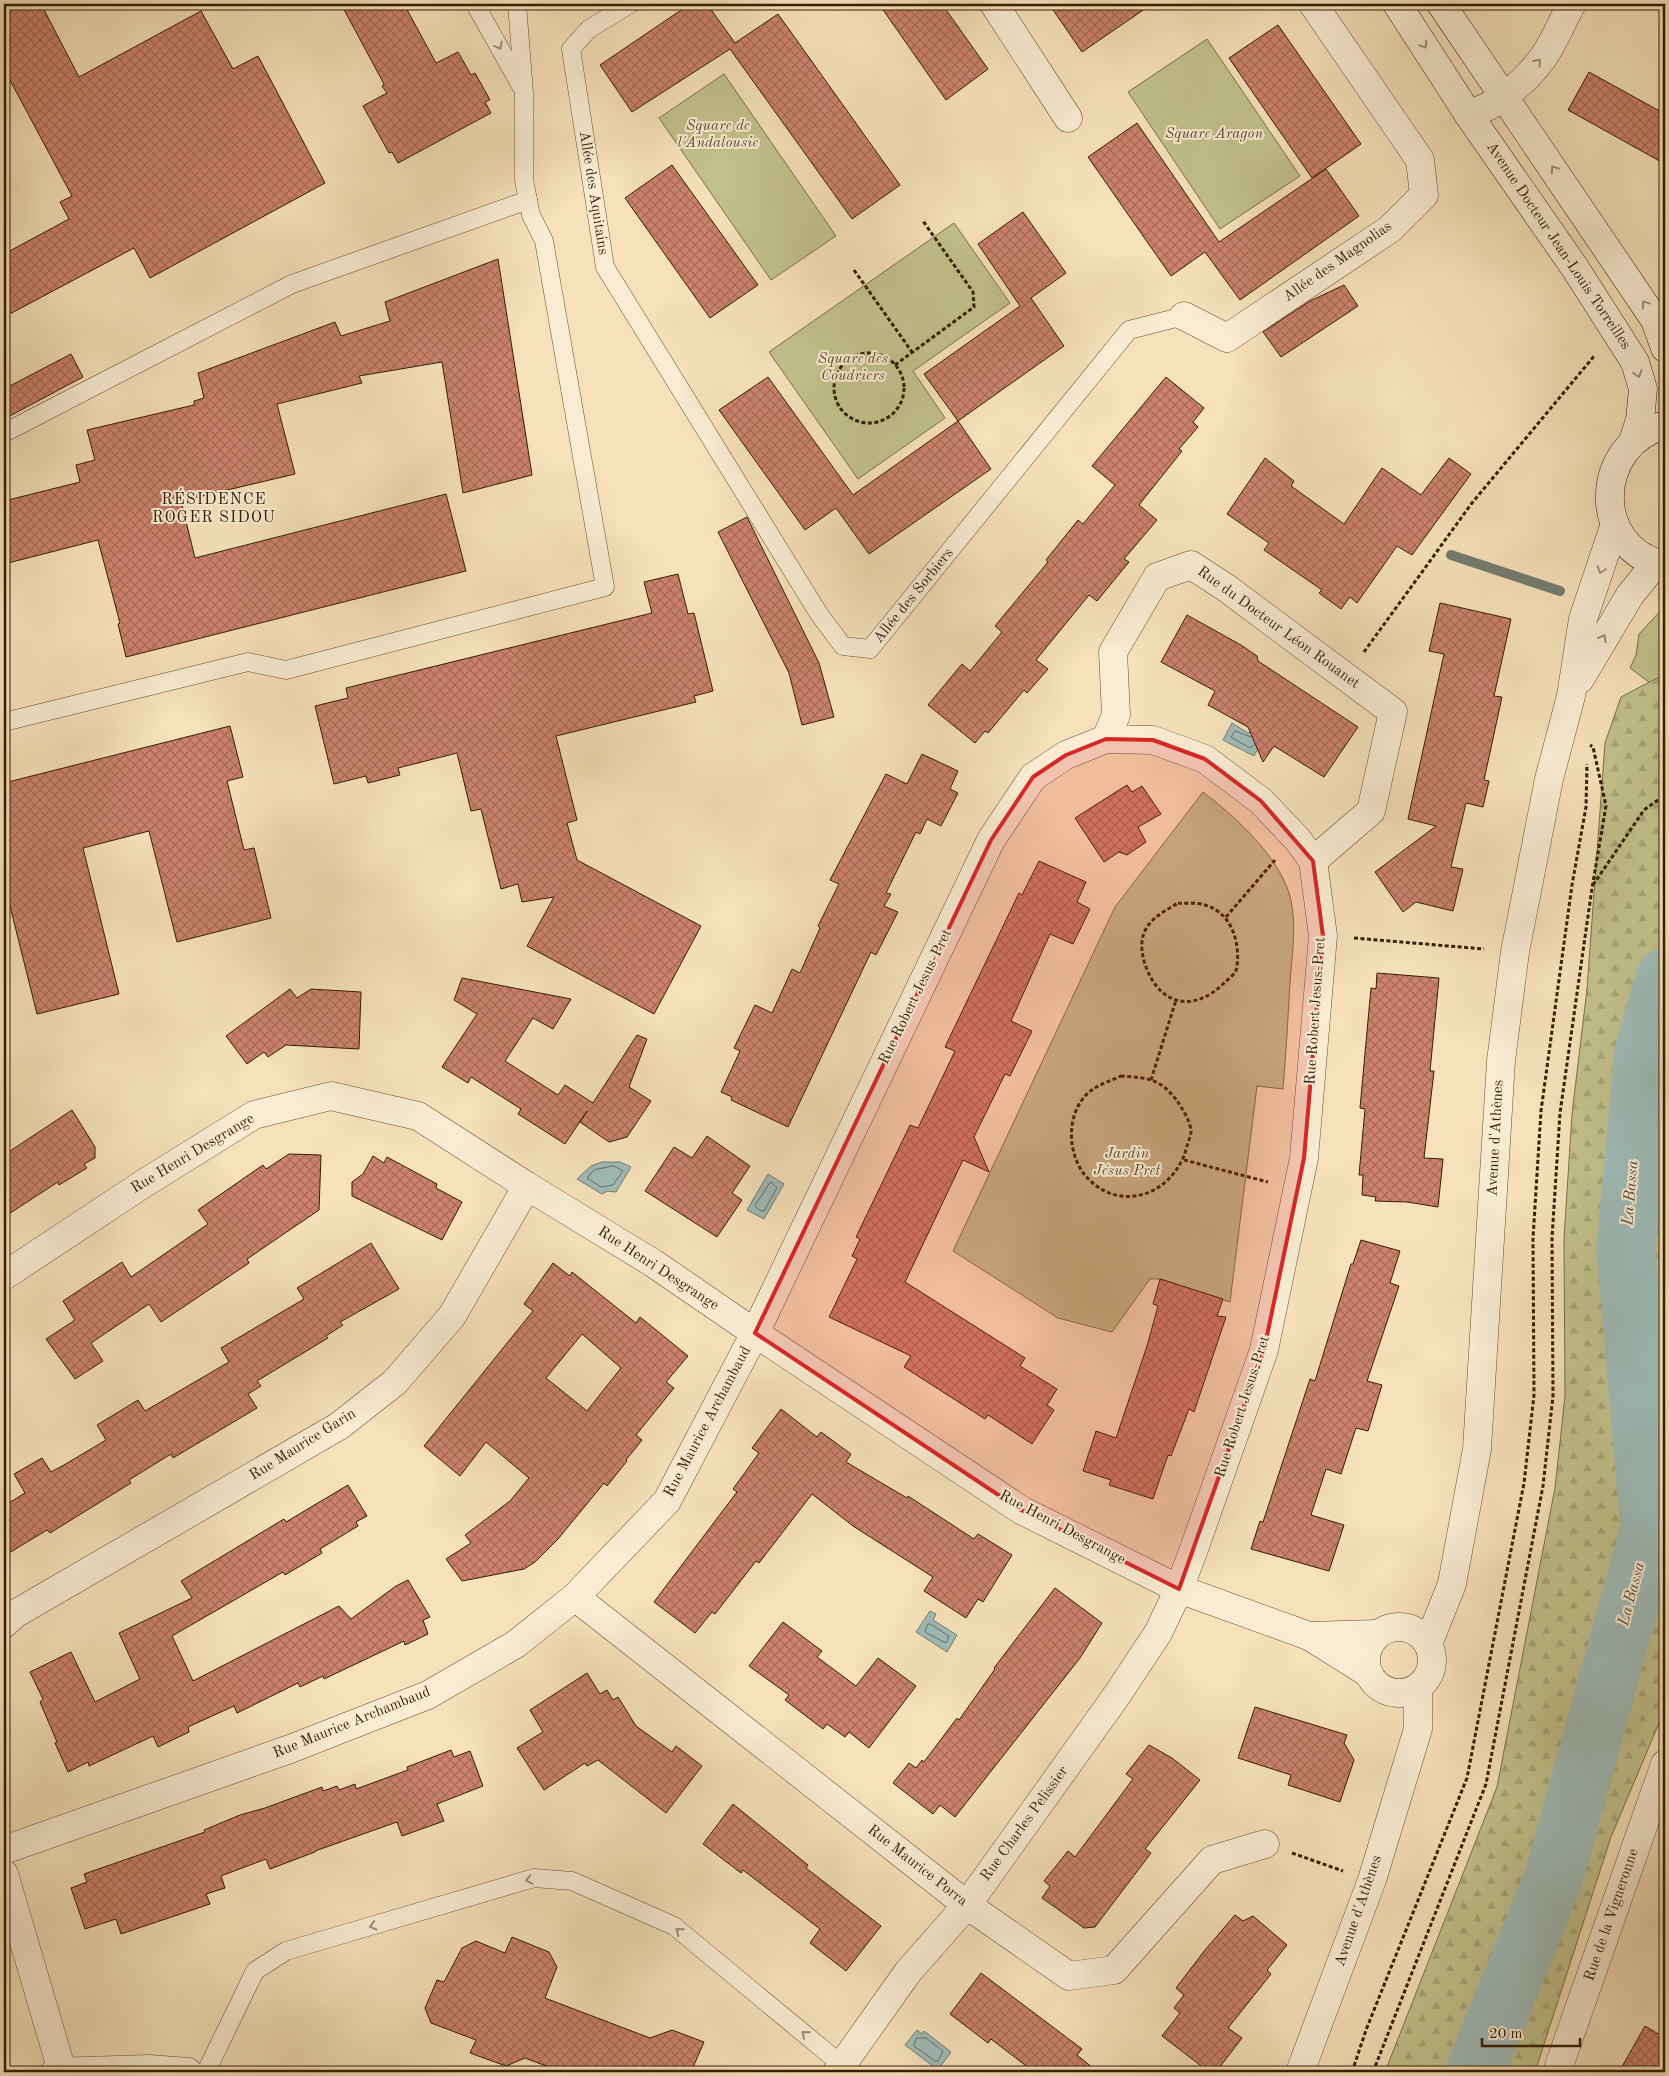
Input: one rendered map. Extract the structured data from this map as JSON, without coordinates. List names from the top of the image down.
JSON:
{
  "streets": {
    "street": [
      "Avenue Docteur Jean-Louis Torreilles",
      "Allée des Magnolias",
      "Rue du Docteur Léon Rouanet",
      "Rue Robert Jesus-Pret",
      "Avenue d'Athènes",
      "Rue Henri Desgrange",
      "Rue Maurice Archambaud",
      "Rue Maurice Garin",
      "Rue Charles Pelissier",
      "Rue Maurice Porra",
      "Rue de la Vigneronne"
    ],
    "lane": ["Allée des Aquitains", "Allée des Sorbiers"]
  },
  "crossings": [
    ["Allée des Aquitains", "Allée des Sorbiers"],
    ["Allée des Magnolias", "Allée des Sorbiers"],
    ["Rue du Docteur Léon Rouanet", "Rue Robert Jesus-Pret"],
    ["Rue Robert Jesus-Pret", "Rue Henri Desgrange"],
    ["Rue Robert Jesus-Pret", "Rue Maurice Archambaud"],
    ["Rue Robert Jesus-Pret", "Rue Charles Pelissier"],
    ["Avenue d'Athènes", "Rue Henri Desgrange"],
    ["Rue Henri Desgrange", "Rue Maurice Archambaud"],
    ["Rue Henri Desgrange", "Rue Maurice Garin"],
    ["Rue Henri Desgrange", "Rue Charles Pelissier"],
    ["Rue Maurice Archambaud", "Rue Maurice Porra"],
    ["Rue Charles Pelissier", "Rue Maurice Porra"]
  ],
  "districts": ["RÉSIDENCE ROGER SIDOU"],
  "water": ["La Bassa"],
  "parks": [
    "Square de l'Andalousie",
    "Square Aragon",
    "Square des Coudriers",
    "Jardin Jésus Pret"
  ],
  "scale_bar": "20 m"
}
